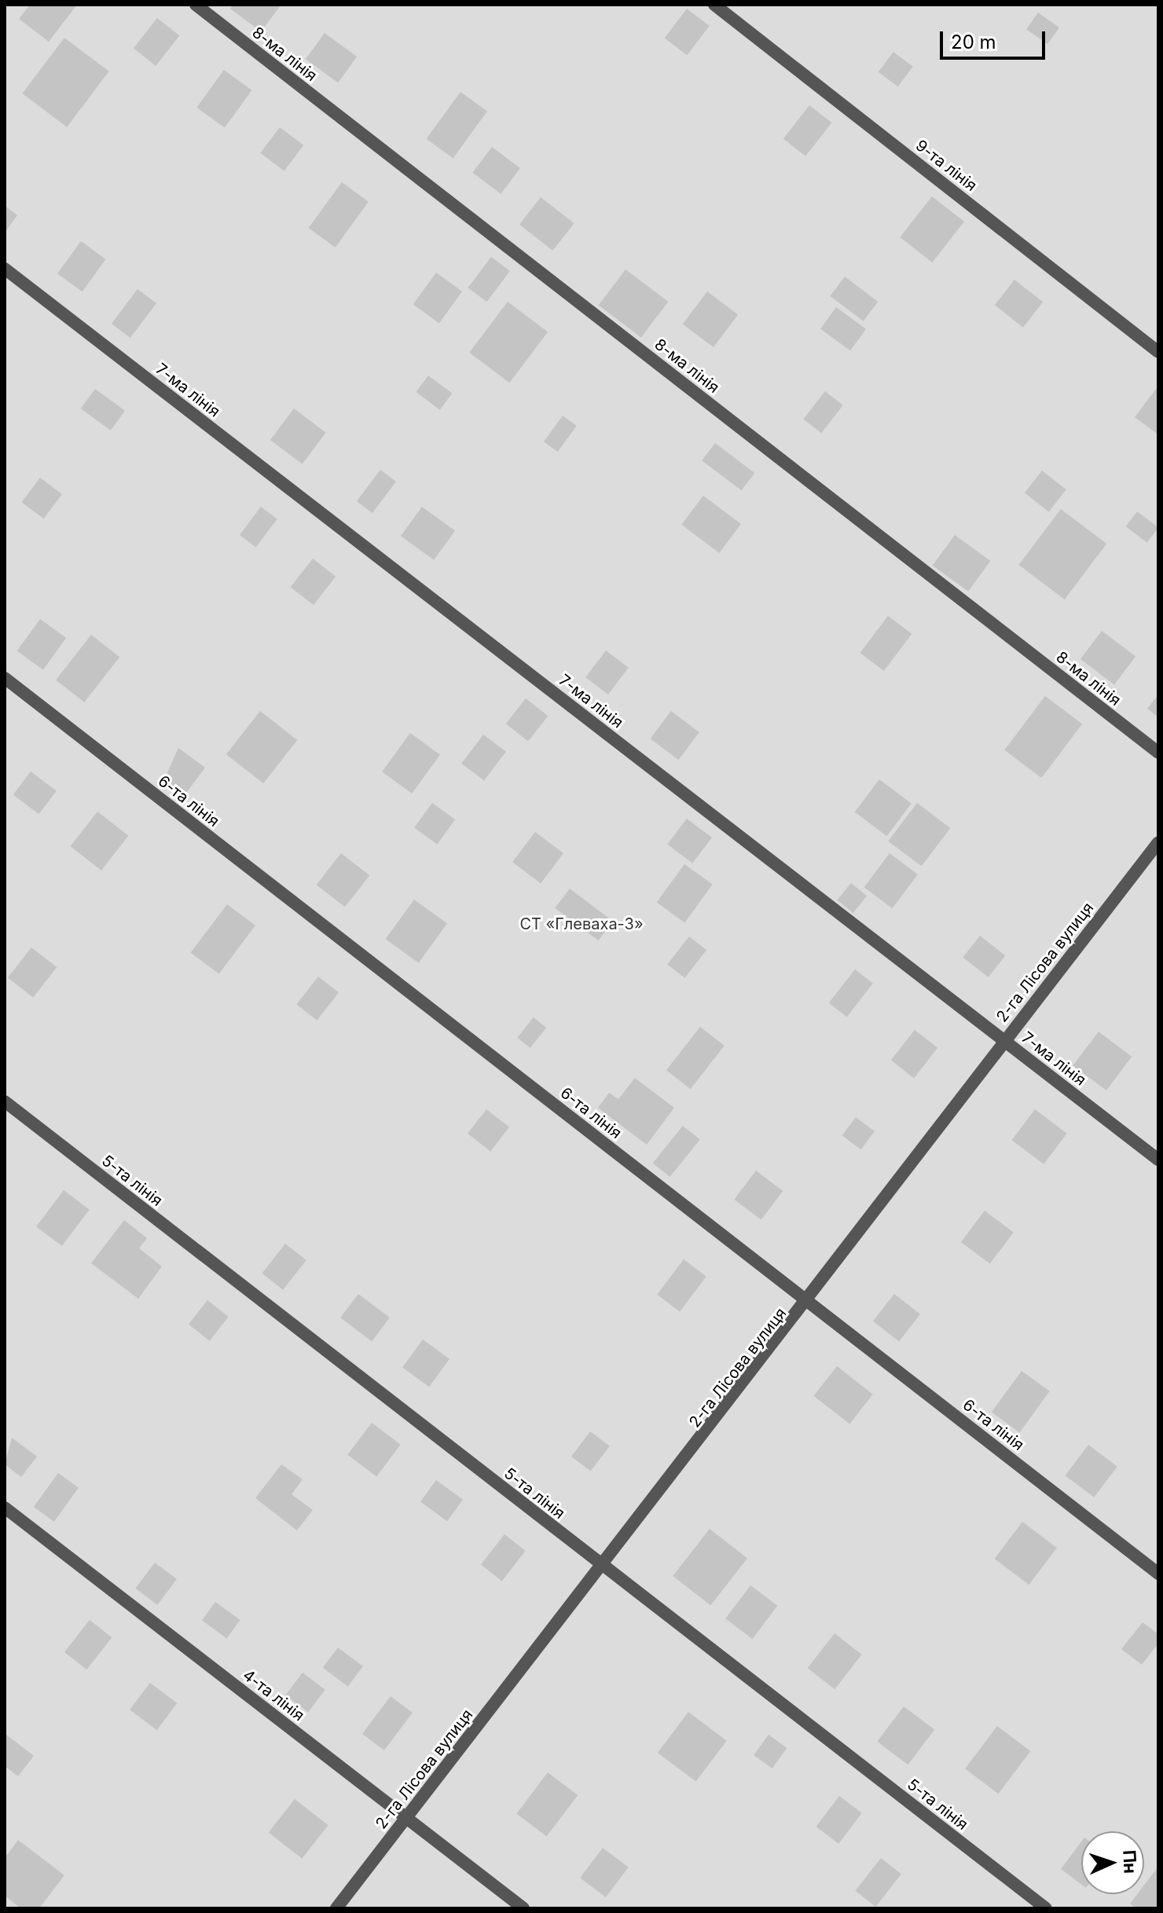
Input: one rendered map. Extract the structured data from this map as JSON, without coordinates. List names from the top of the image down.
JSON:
{
  "streets": {
    "street": [
      "8-ма лінія",
      "9-та лінія",
      "7-ма лінія",
      "6-та лінія",
      "2-га Лісова вулиця",
      "5-та лінія",
      "4-та лінія"
    ]
  },
  "crossings": [
    ["7-ма лінія", "2-га Лісова вулиця"],
    ["6-та лінія", "2-га Лісова вулиця"],
    ["2-га Лісова вулиця", "5-та лінія"],
    ["2-га Лісова вулиця", "4-та лінія"]
  ],
  "parks": ["СТ «Глеваха-3»"],
  "scale_bar": "20 m",
  "north": "right"
}
